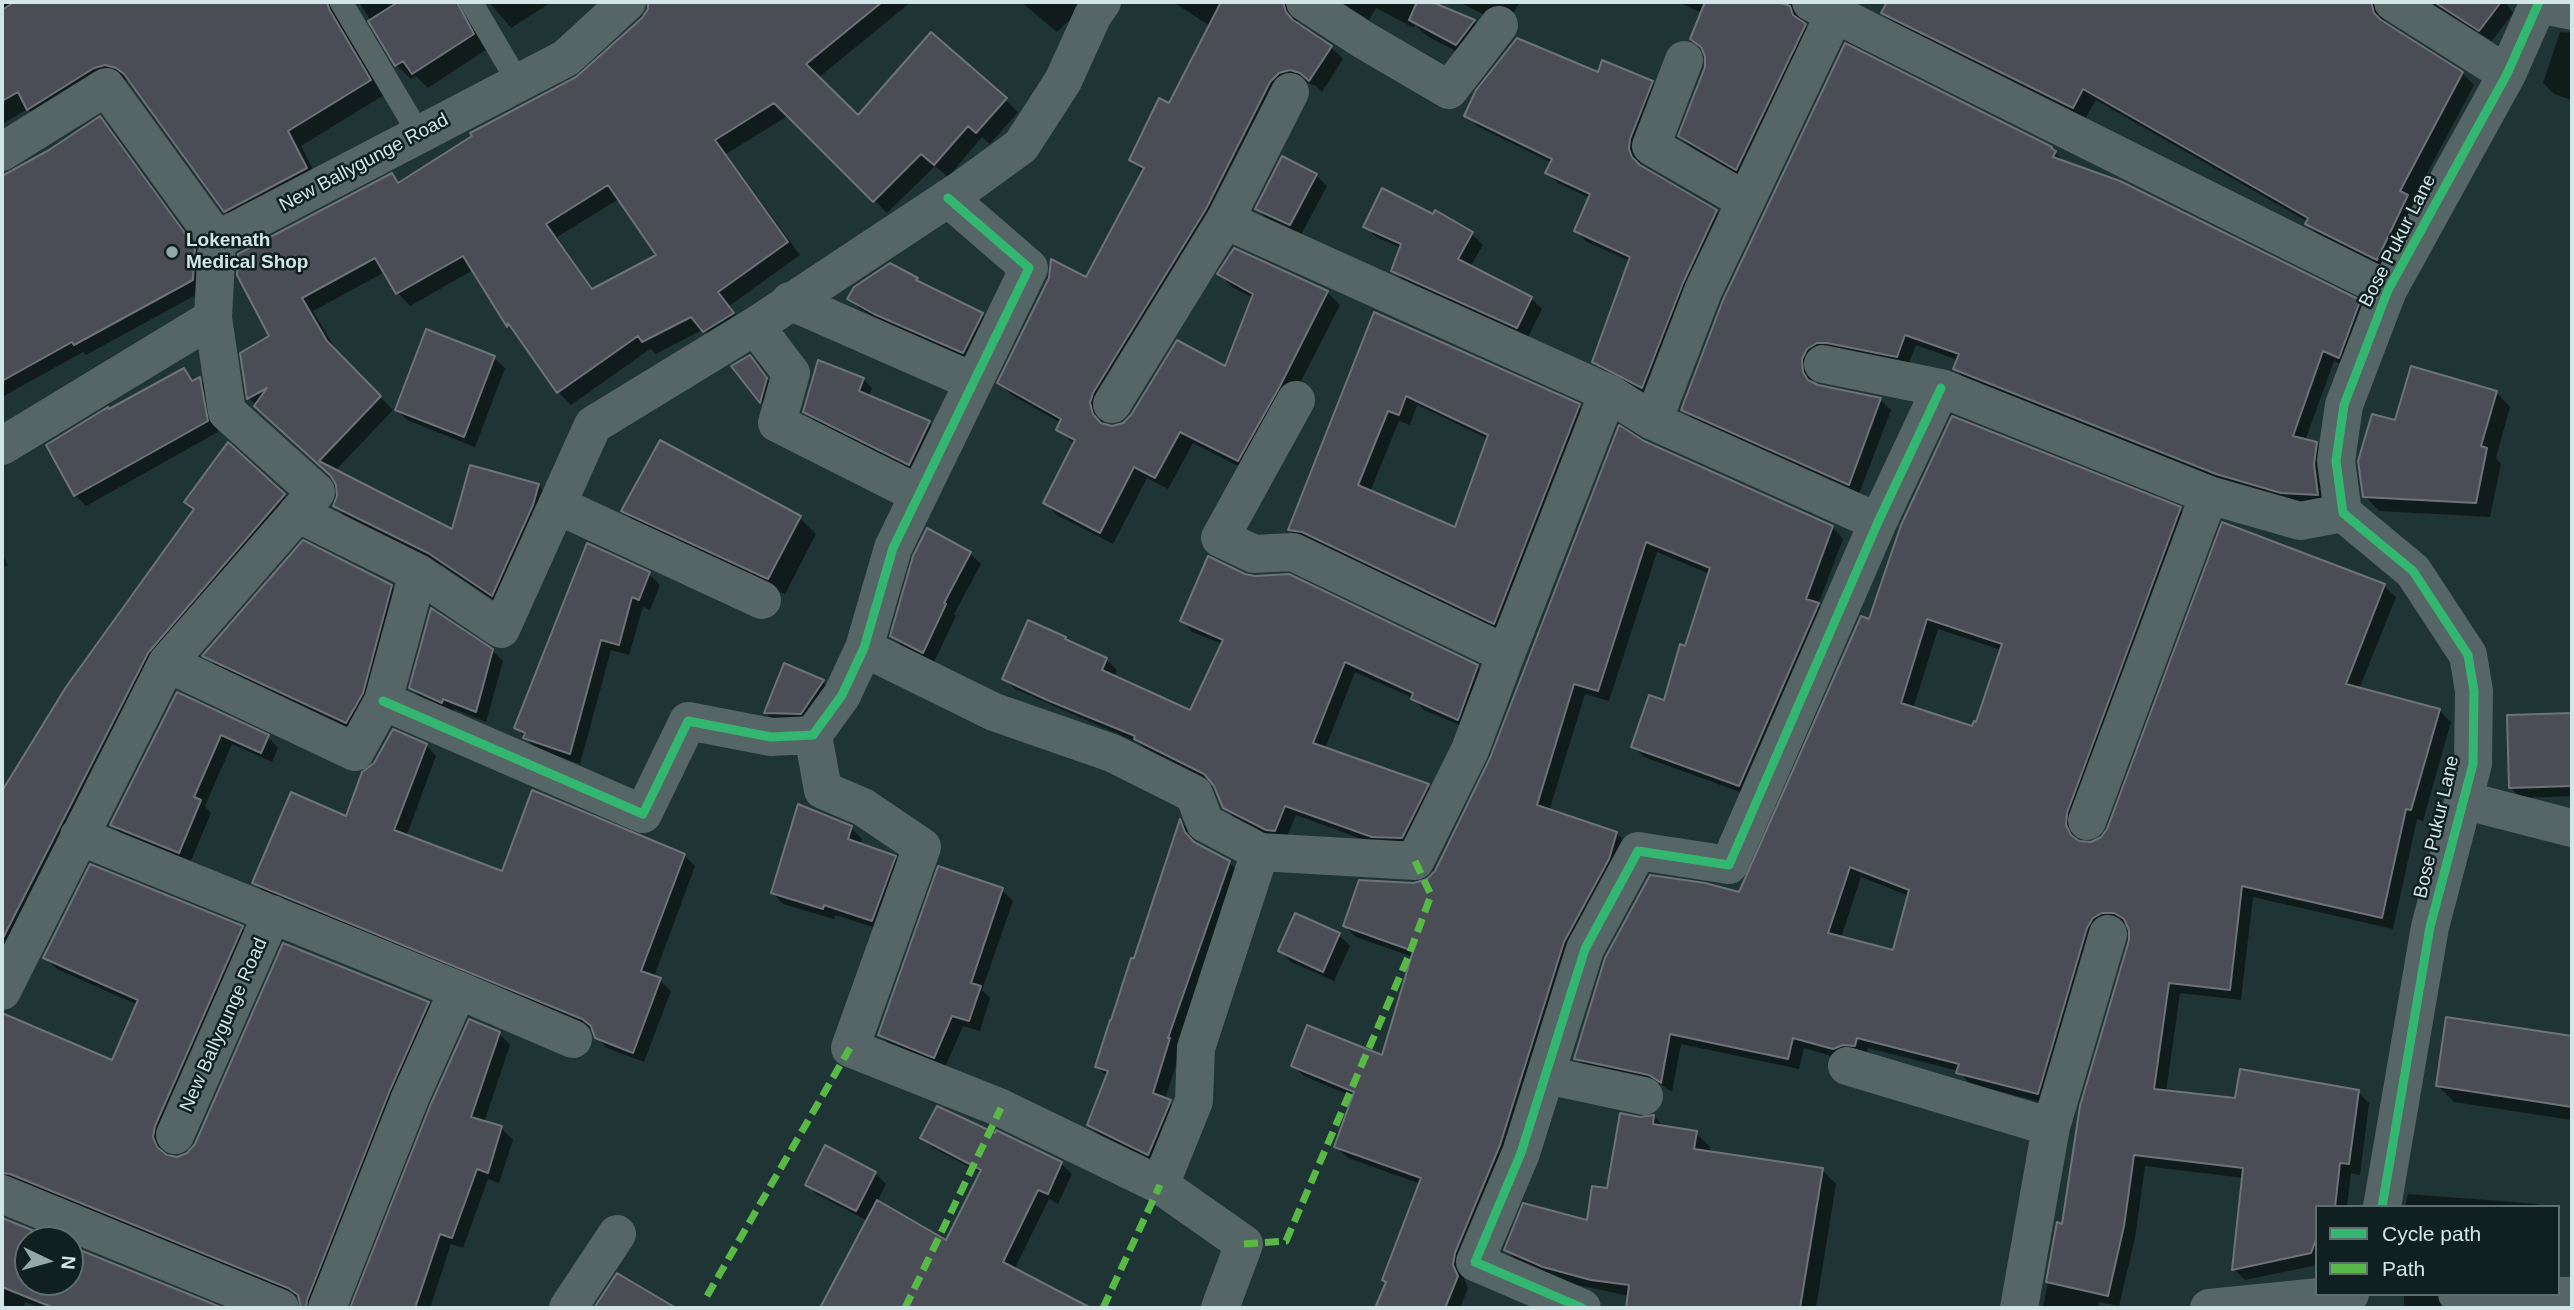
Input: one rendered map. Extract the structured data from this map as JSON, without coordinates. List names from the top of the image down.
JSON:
{
  "streets": {
    "street": ["New Ballygunge Road", "Bose Pukur Lane"]
  },
  "places": ["Lokenath Medical Shop"],
  "legend": ["Cycle path", "Path"],
  "north": "right"
}
